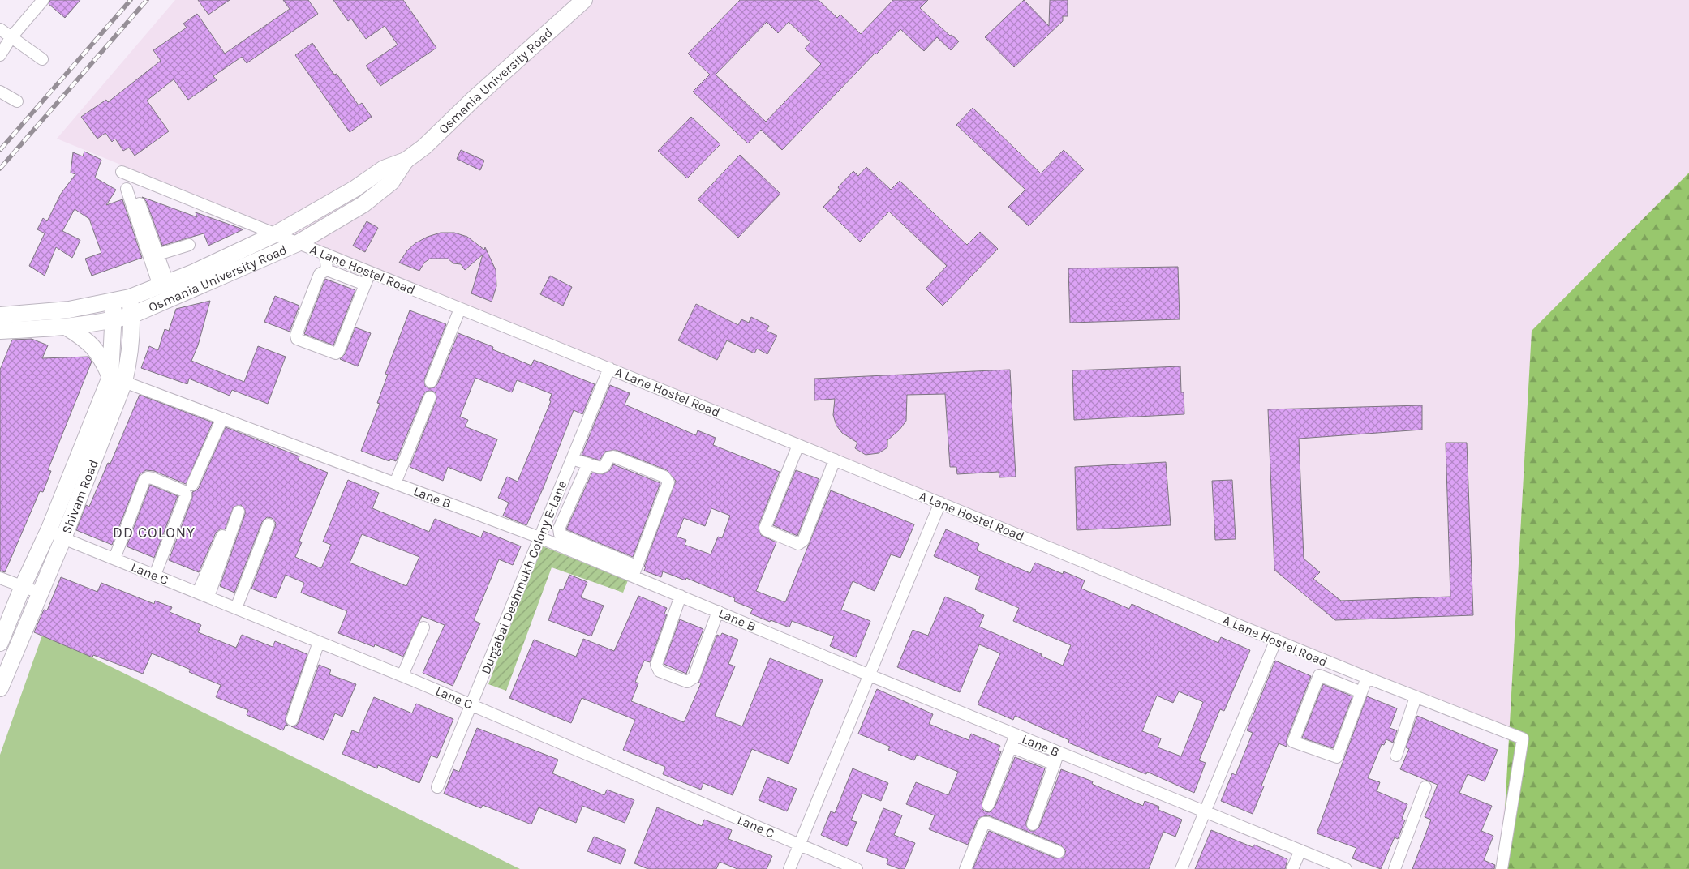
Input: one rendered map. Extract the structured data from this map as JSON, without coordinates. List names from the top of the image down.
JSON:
{
  "streets": {
    "main road": ["Osmania University Road", "Shivam Road"],
    "street": [
      "A Lane Hostel Road",
      "Lane B",
      "Lane C",
      "Durgabai Deshmukh Colony E-Lane"
    ]
  },
  "crossings": [
    ["Osmania University Road", "A Lane Hostel Road"],
    ["Osmania University Road", "Shivam Road"],
    ["A Lane Hostel Road", "Durgabai Deshmukh Colony E-Lane"],
    ["Shivam Road", "Lane B"],
    ["Shivam Road", "Lane C"],
    ["Lane B", "Durgabai Deshmukh Colony E-Lane"],
    ["Lane C", "Durgabai Deshmukh Colony E-Lane"]
  ],
  "districts": ["DD COLONY"]
}
